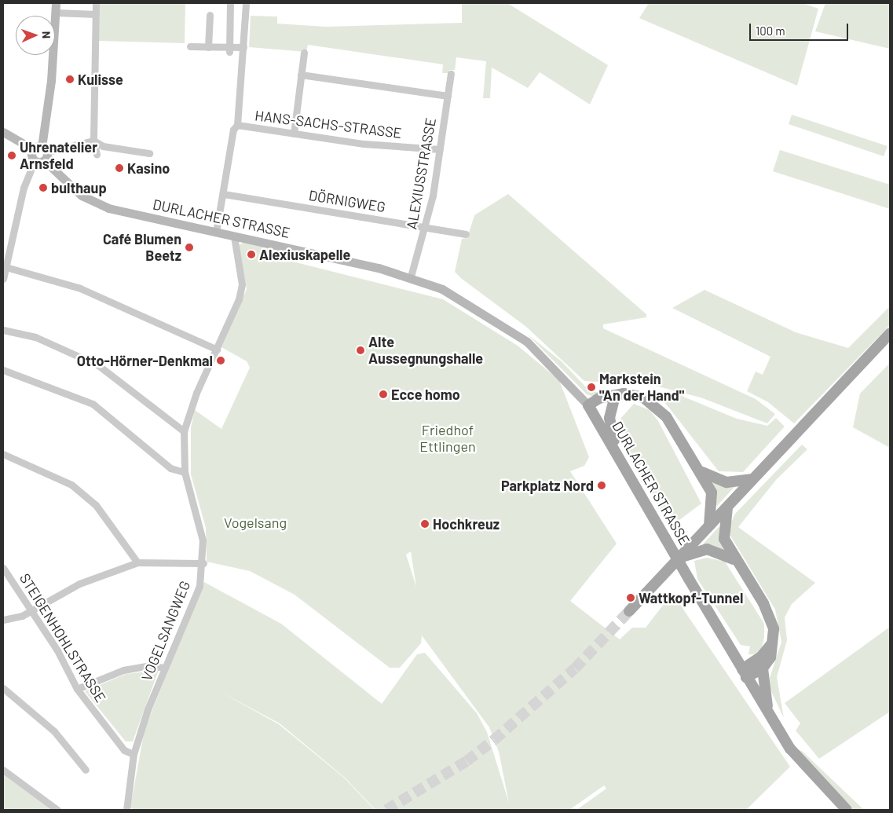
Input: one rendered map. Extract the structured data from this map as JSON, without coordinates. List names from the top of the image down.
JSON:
{
  "streets": {
    "main road": ["DURLACHER STRASSE"],
    "street": [
      "HANS-SACHS-STRASSE",
      "ALEXIUSSTRASSE",
      "DÖRNIGWEG",
      "VOGELSANGWEG",
      "STEIGENHOHLSTRASSE"
    ]
  },
  "crossings": [
    ["HANS-SACHS-STRASSE", "ALEXIUSSTRASSE"],
    ["ALEXIUSSTRASSE", "DÖRNIGWEG"],
    ["ALEXIUSSTRASSE", "DURLACHER STRASSE"],
    ["DURLACHER STRASSE", "VOGELSANGWEG"],
    ["VOGELSANGWEG", "STEIGENHOHLSTRASSE"]
  ],
  "parks": ["Friedhof Ettlingen", "Vogelsang"],
  "places": [
    "Kulisse",
    "Uhrenatelier Arnsfeld",
    "Kasino",
    "bulthaup",
    "Café Blumen Beetz",
    "Alexiuskapelle",
    "Alte Aussegnungshalle",
    "Otto-Hörner-Denkmal",
    "Markstein \"An der Hand\"",
    "Ecce homo",
    "Parkplatz Nord",
    "Hochkreuz",
    "Wattkopf-Tunnel"
  ],
  "scale_bar": "100 m",
  "north": "right"
}
